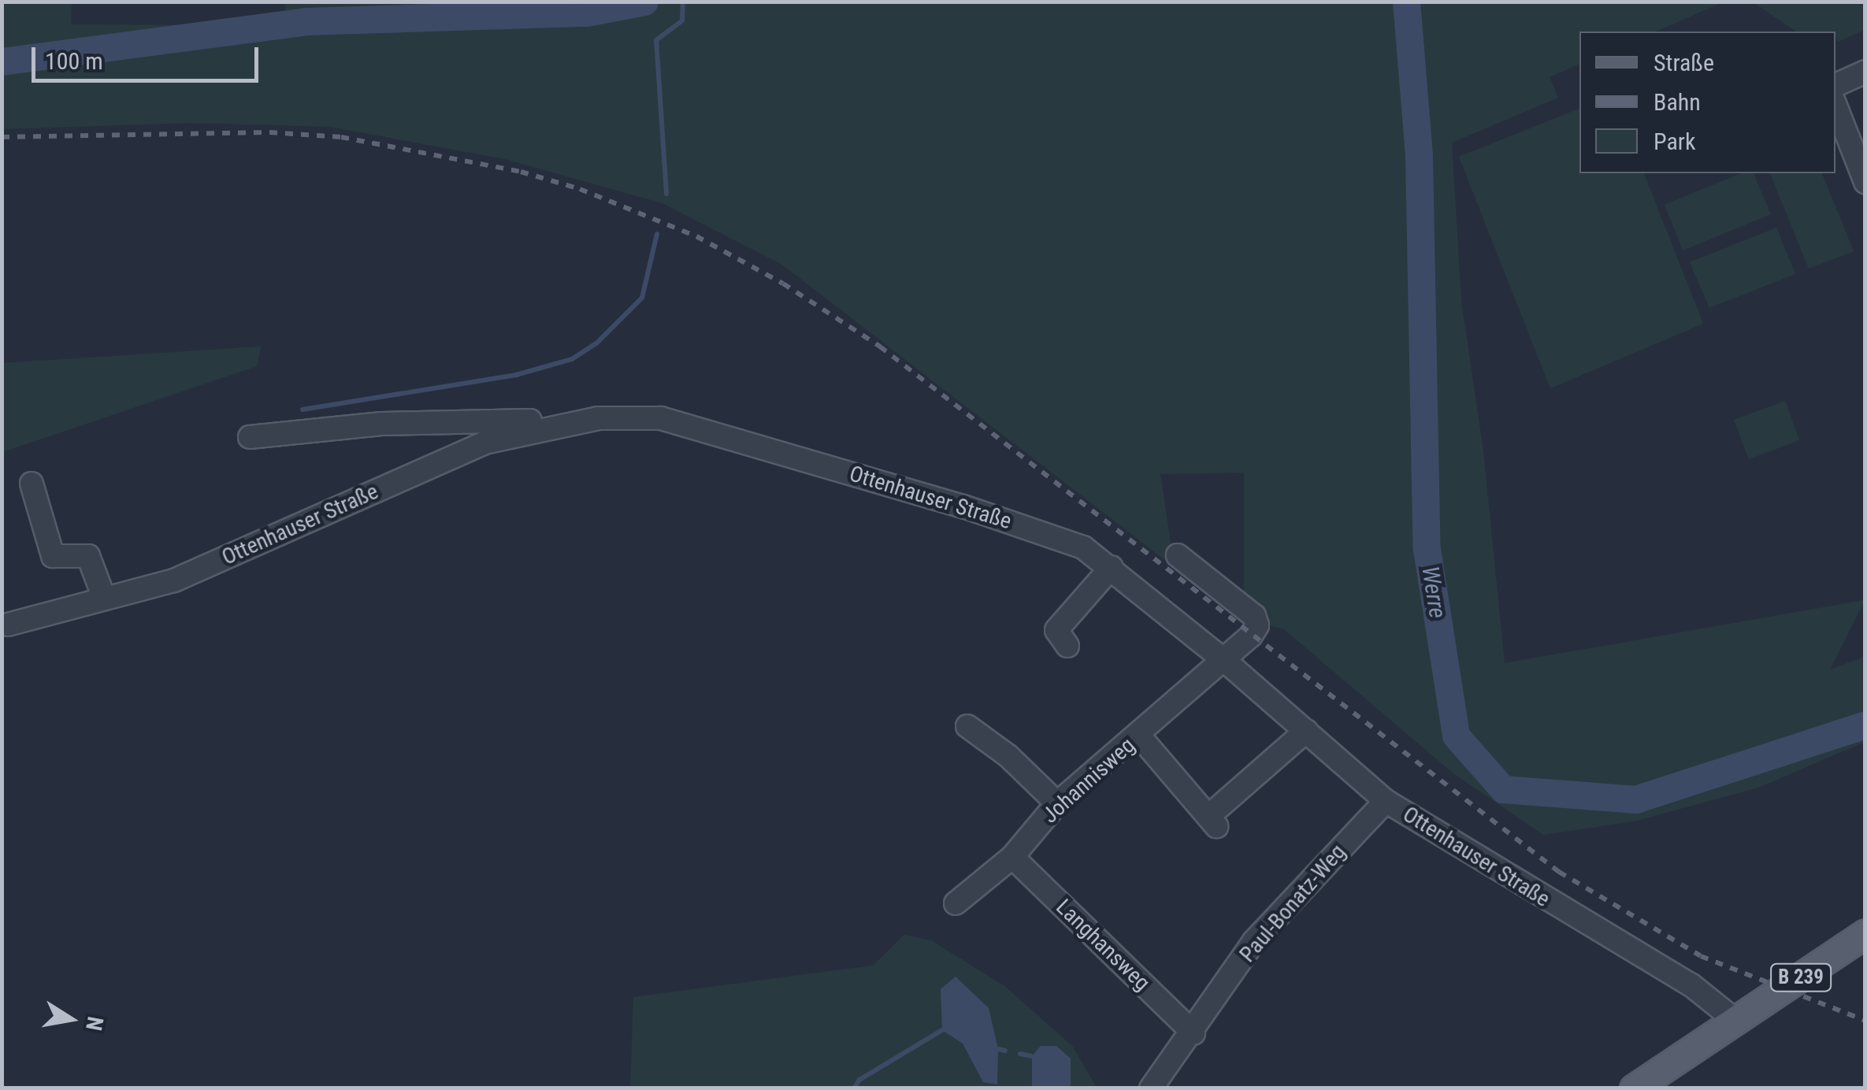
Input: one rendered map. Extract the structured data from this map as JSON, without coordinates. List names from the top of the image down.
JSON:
{
  "streets": {
    "main road": ["B 239"],
    "street": [
      "Ottenhauser Straße",
      "Johannisweg",
      "Paul-Bonatz-Weg",
      "Langhansweg"
    ]
  },
  "crossings": [
    ["Ottenhauser Straße", "Johannisweg"],
    ["Ottenhauser Straße", "Paul-Bonatz-Weg"],
    ["Ottenhauser Straße", "B 239"],
    ["Johannisweg", "Langhansweg"],
    ["Paul-Bonatz-Weg", "Langhansweg"]
  ],
  "water": ["Werre"],
  "legend": ["Straße", "Bahn", "Park"],
  "scale_bar": "100 m",
  "north": "right"
}
